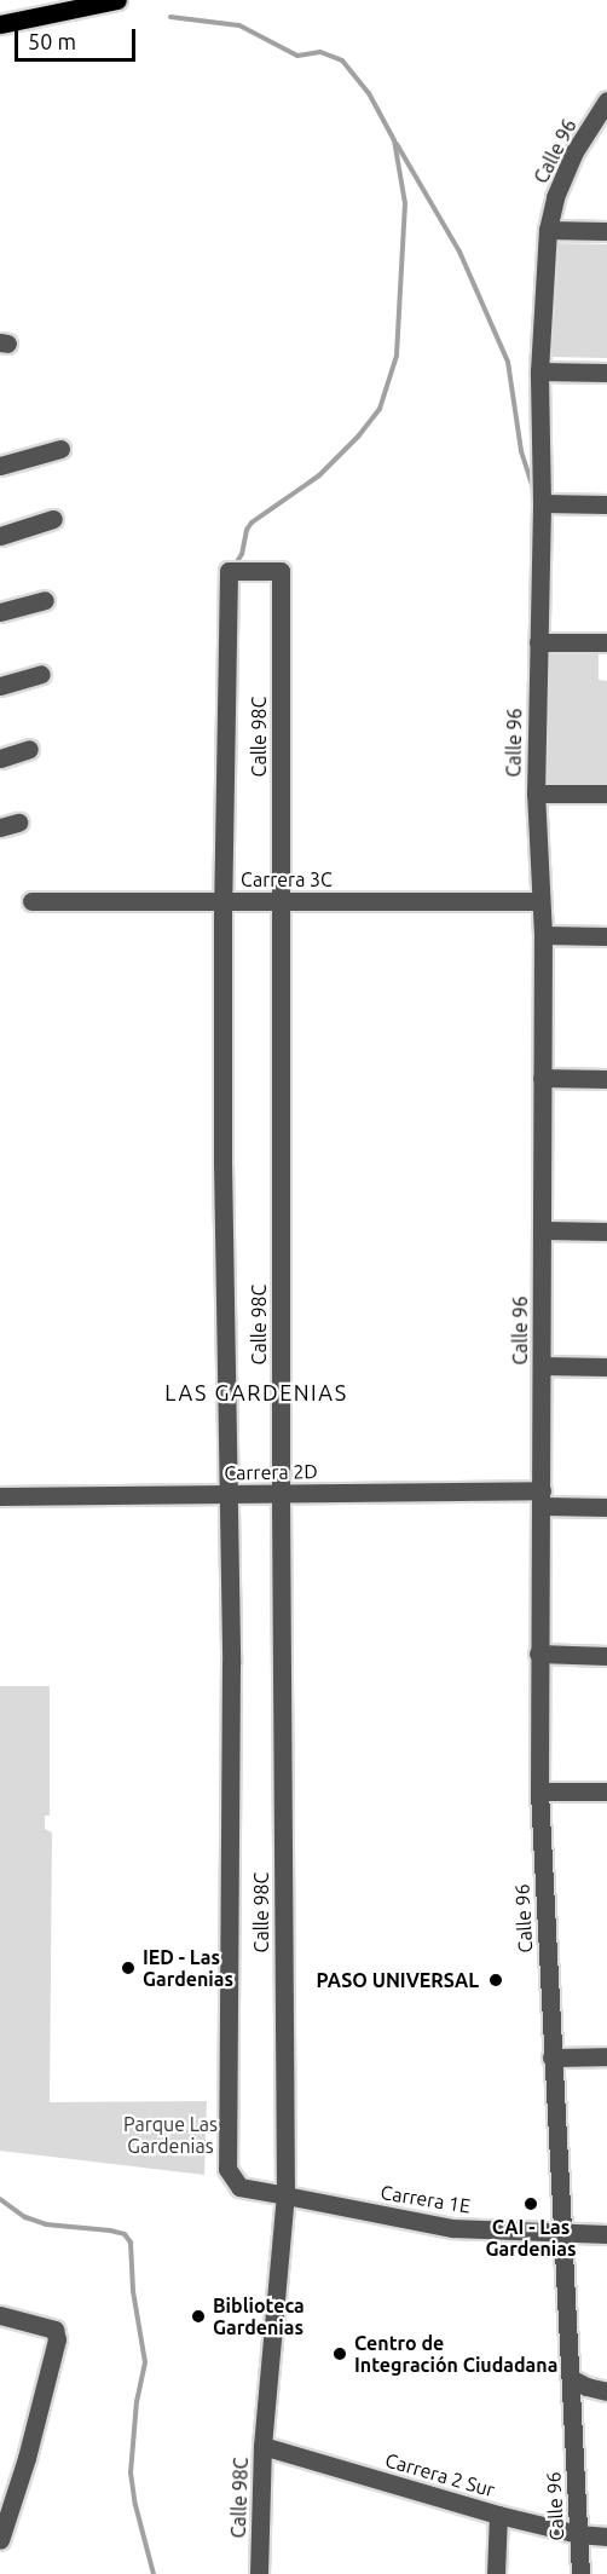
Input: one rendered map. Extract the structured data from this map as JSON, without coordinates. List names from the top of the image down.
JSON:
{
  "streets": {
    "street": [
      "Calle 96",
      "Calle 98C",
      "Carrera 3C",
      "Carrera 2D",
      "Carrera 1E",
      "Carrera 2 Sur"
    ]
  },
  "crossings": [
    ["Calle 96", "Carrera 3C"],
    ["Calle 96", "Carrera 2D"],
    ["Calle 96", "Carrera 1E"],
    ["Calle 96", "Carrera 2 Sur"],
    ["Calle 98C", "Carrera 3C"],
    ["Calle 98C", "Carrera 2D"],
    ["Calle 98C", "Carrera 1E"],
    ["Calle 98C", "Carrera 2 Sur"]
  ],
  "districts": ["LAS GARDENIAS"],
  "parks": ["Parque Las Gardenias"],
  "places": [
    "IED - Las Gardenias",
    "PASO UNIVERSAL",
    "CAI - Las Gardenias",
    "Biblioteca Gardenias",
    "Centro de Integración Ciudadana"
  ],
  "scale_bar": "50 m"
}
